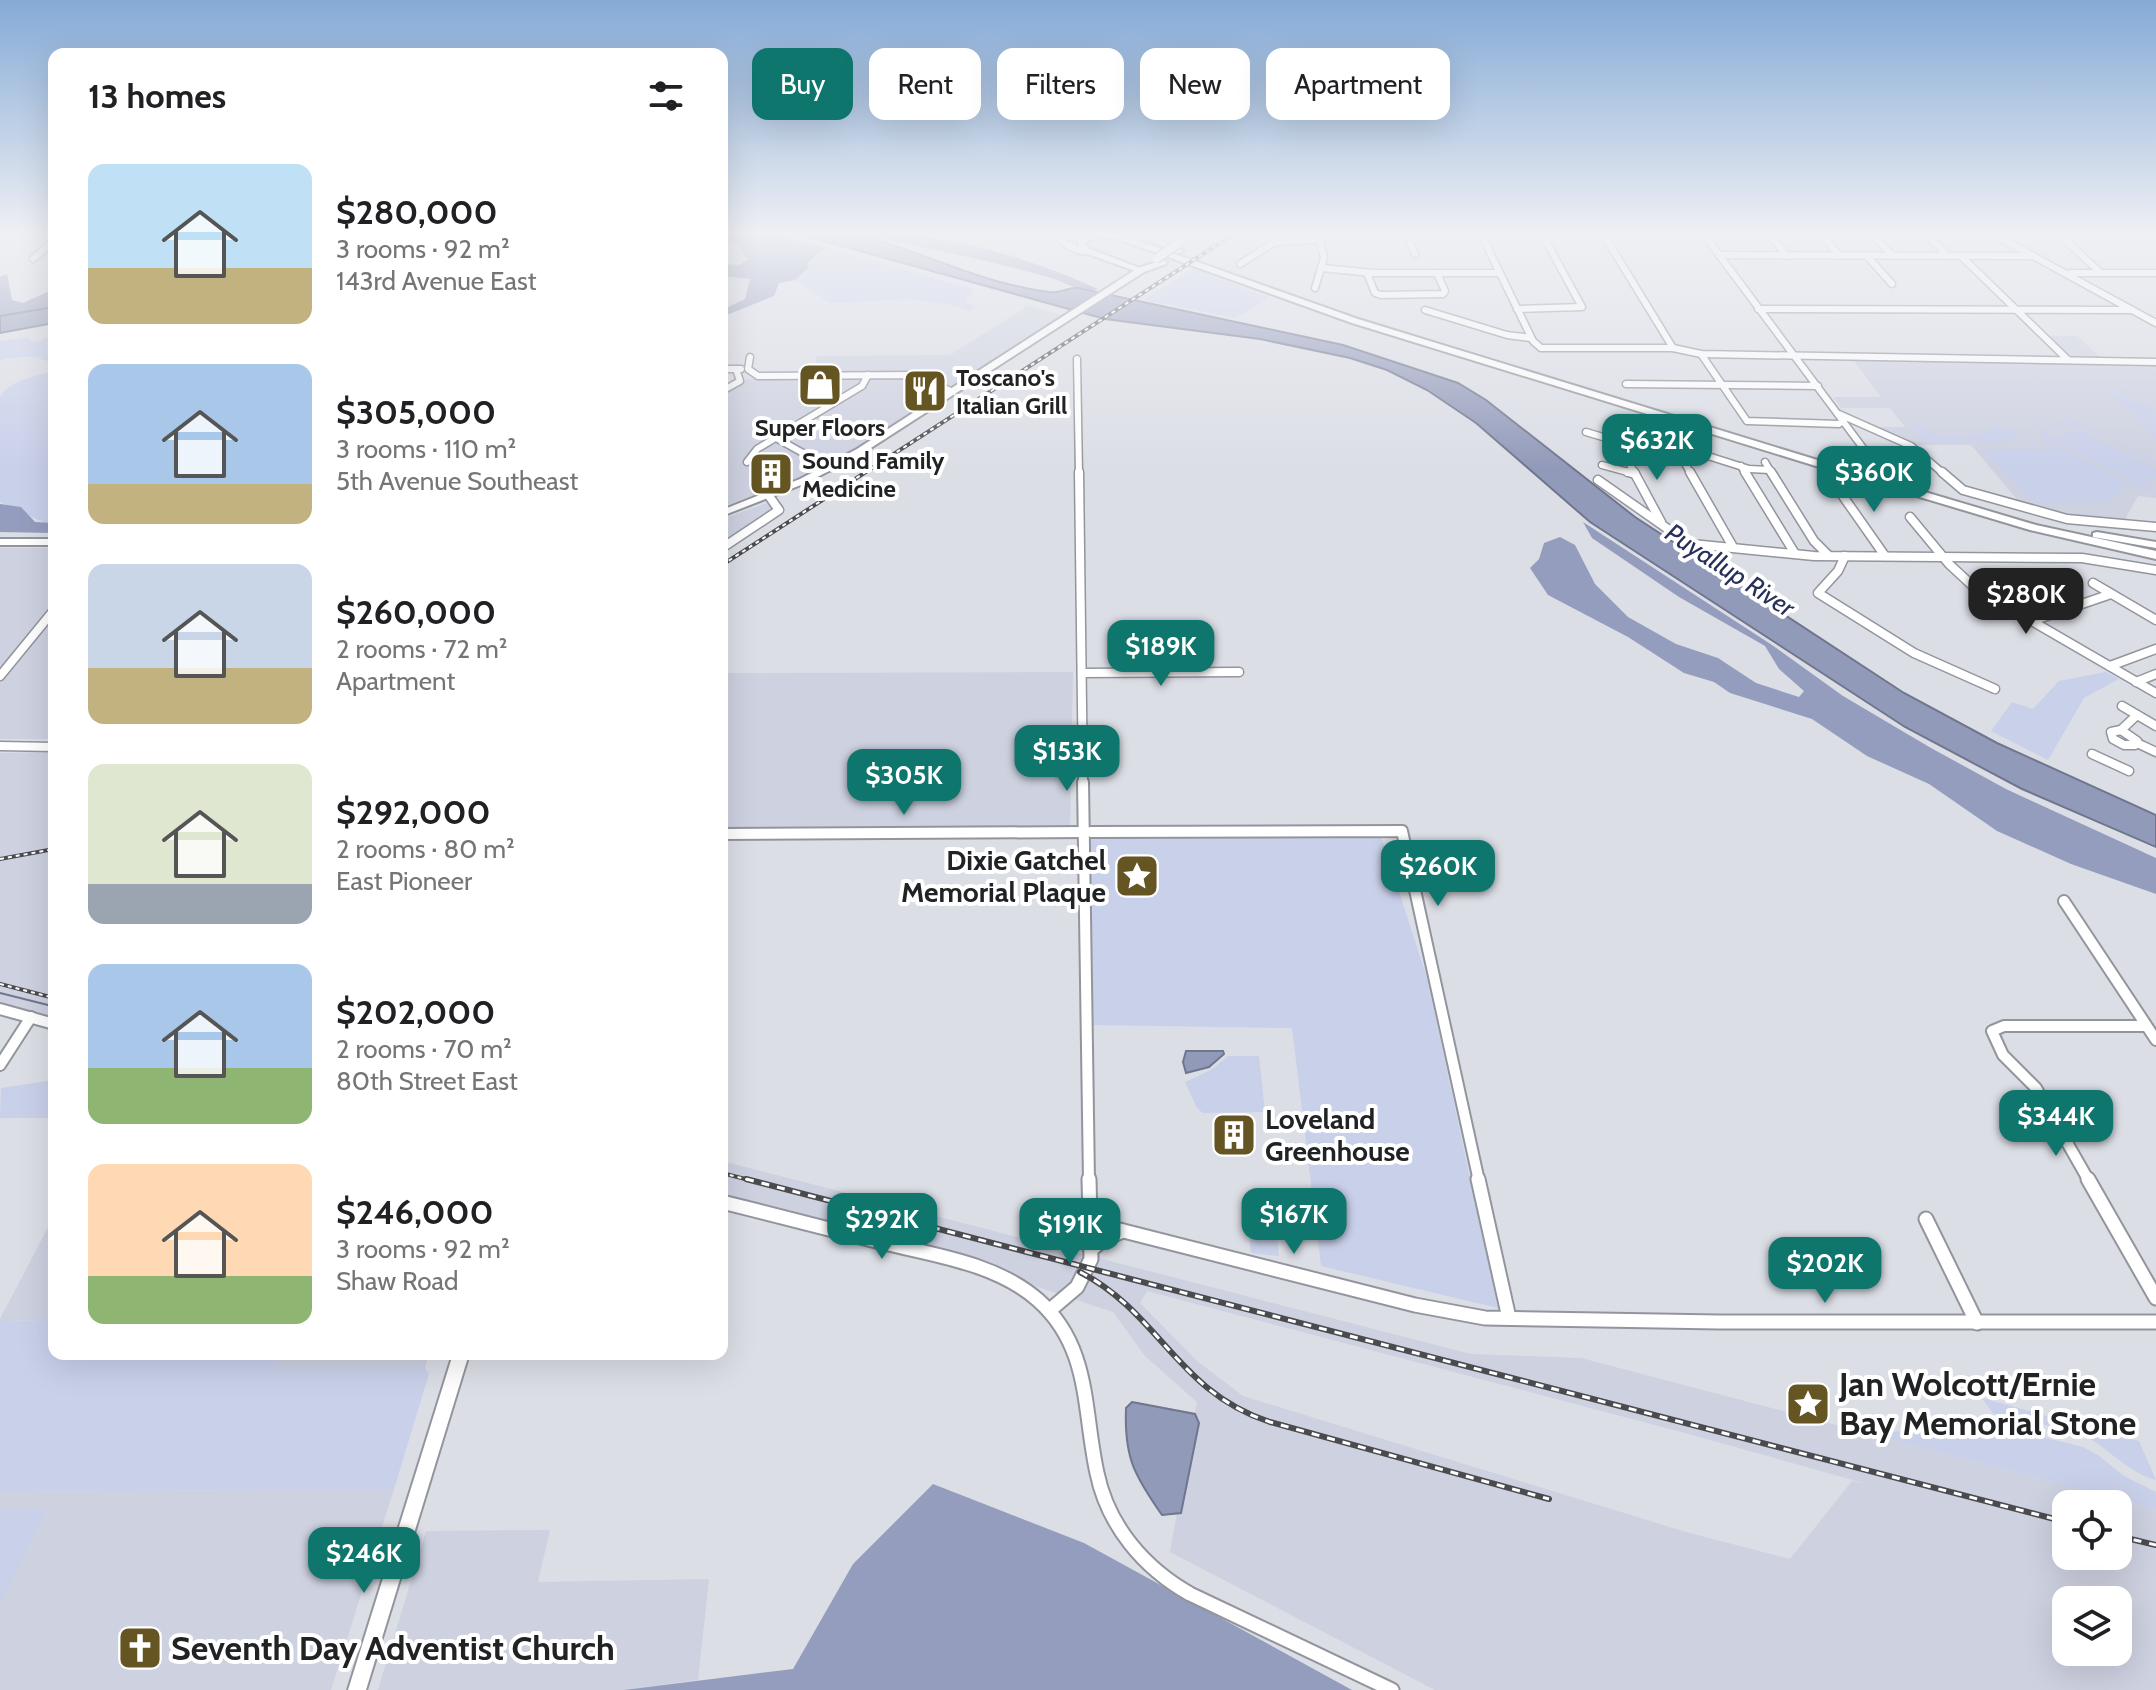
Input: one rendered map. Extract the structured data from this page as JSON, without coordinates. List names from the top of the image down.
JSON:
{
  "water": ["Puyallup River"],
  "places": {
    "shop": ["Super Floors"],
    "restaurant": ["Toscano's Italian Grill"],
    "building": ["Sound Family Medicine", "Loveland Greenhouse"],
    "place": ["Dixie Gatchel Memorial Plaque", "Jan Wolcott/Ernie Bay Memorial Stone"],
    "church": ["Seventh Day Adventist Church"]
  },
  "page": {
    "chip": [
      "Buy",
      "Rent",
      "Filters",
      "New",
      "Apartment"
    ],
    "heading": "13 homes",
    "list": [
      {
        "name": "$280,000",
        "note": "3 rooms · 92 m² · 143rd Avenue East"
      },
      {
        "name": "$305,000",
        "note": "3 rooms · 110 m² · 5th Avenue Southeast"
      },
      {
        "name": "$260,000",
        "note": "2 rooms · 72 m² · Apartment"
      },
      {
        "name": "$292,000",
        "note": "2 rooms · 80 m² · East Pioneer"
      },
      {
        "name": "$202,000",
        "note": "2 rooms · 70 m² · 80th Street East"
      },
      {
        "name": "$246,000",
        "note": "3 rooms · 92 m² · Shaw Road"
      }
    ],
    "price": [
      "$632K",
      "$360K",
      "$280K",
      "$189K",
      "$153K",
      "$305K",
      "$260K",
      "$344K",
      "$167K",
      "$292K",
      "$191K",
      "$202K",
      "$246K"
    ]
  }
}
